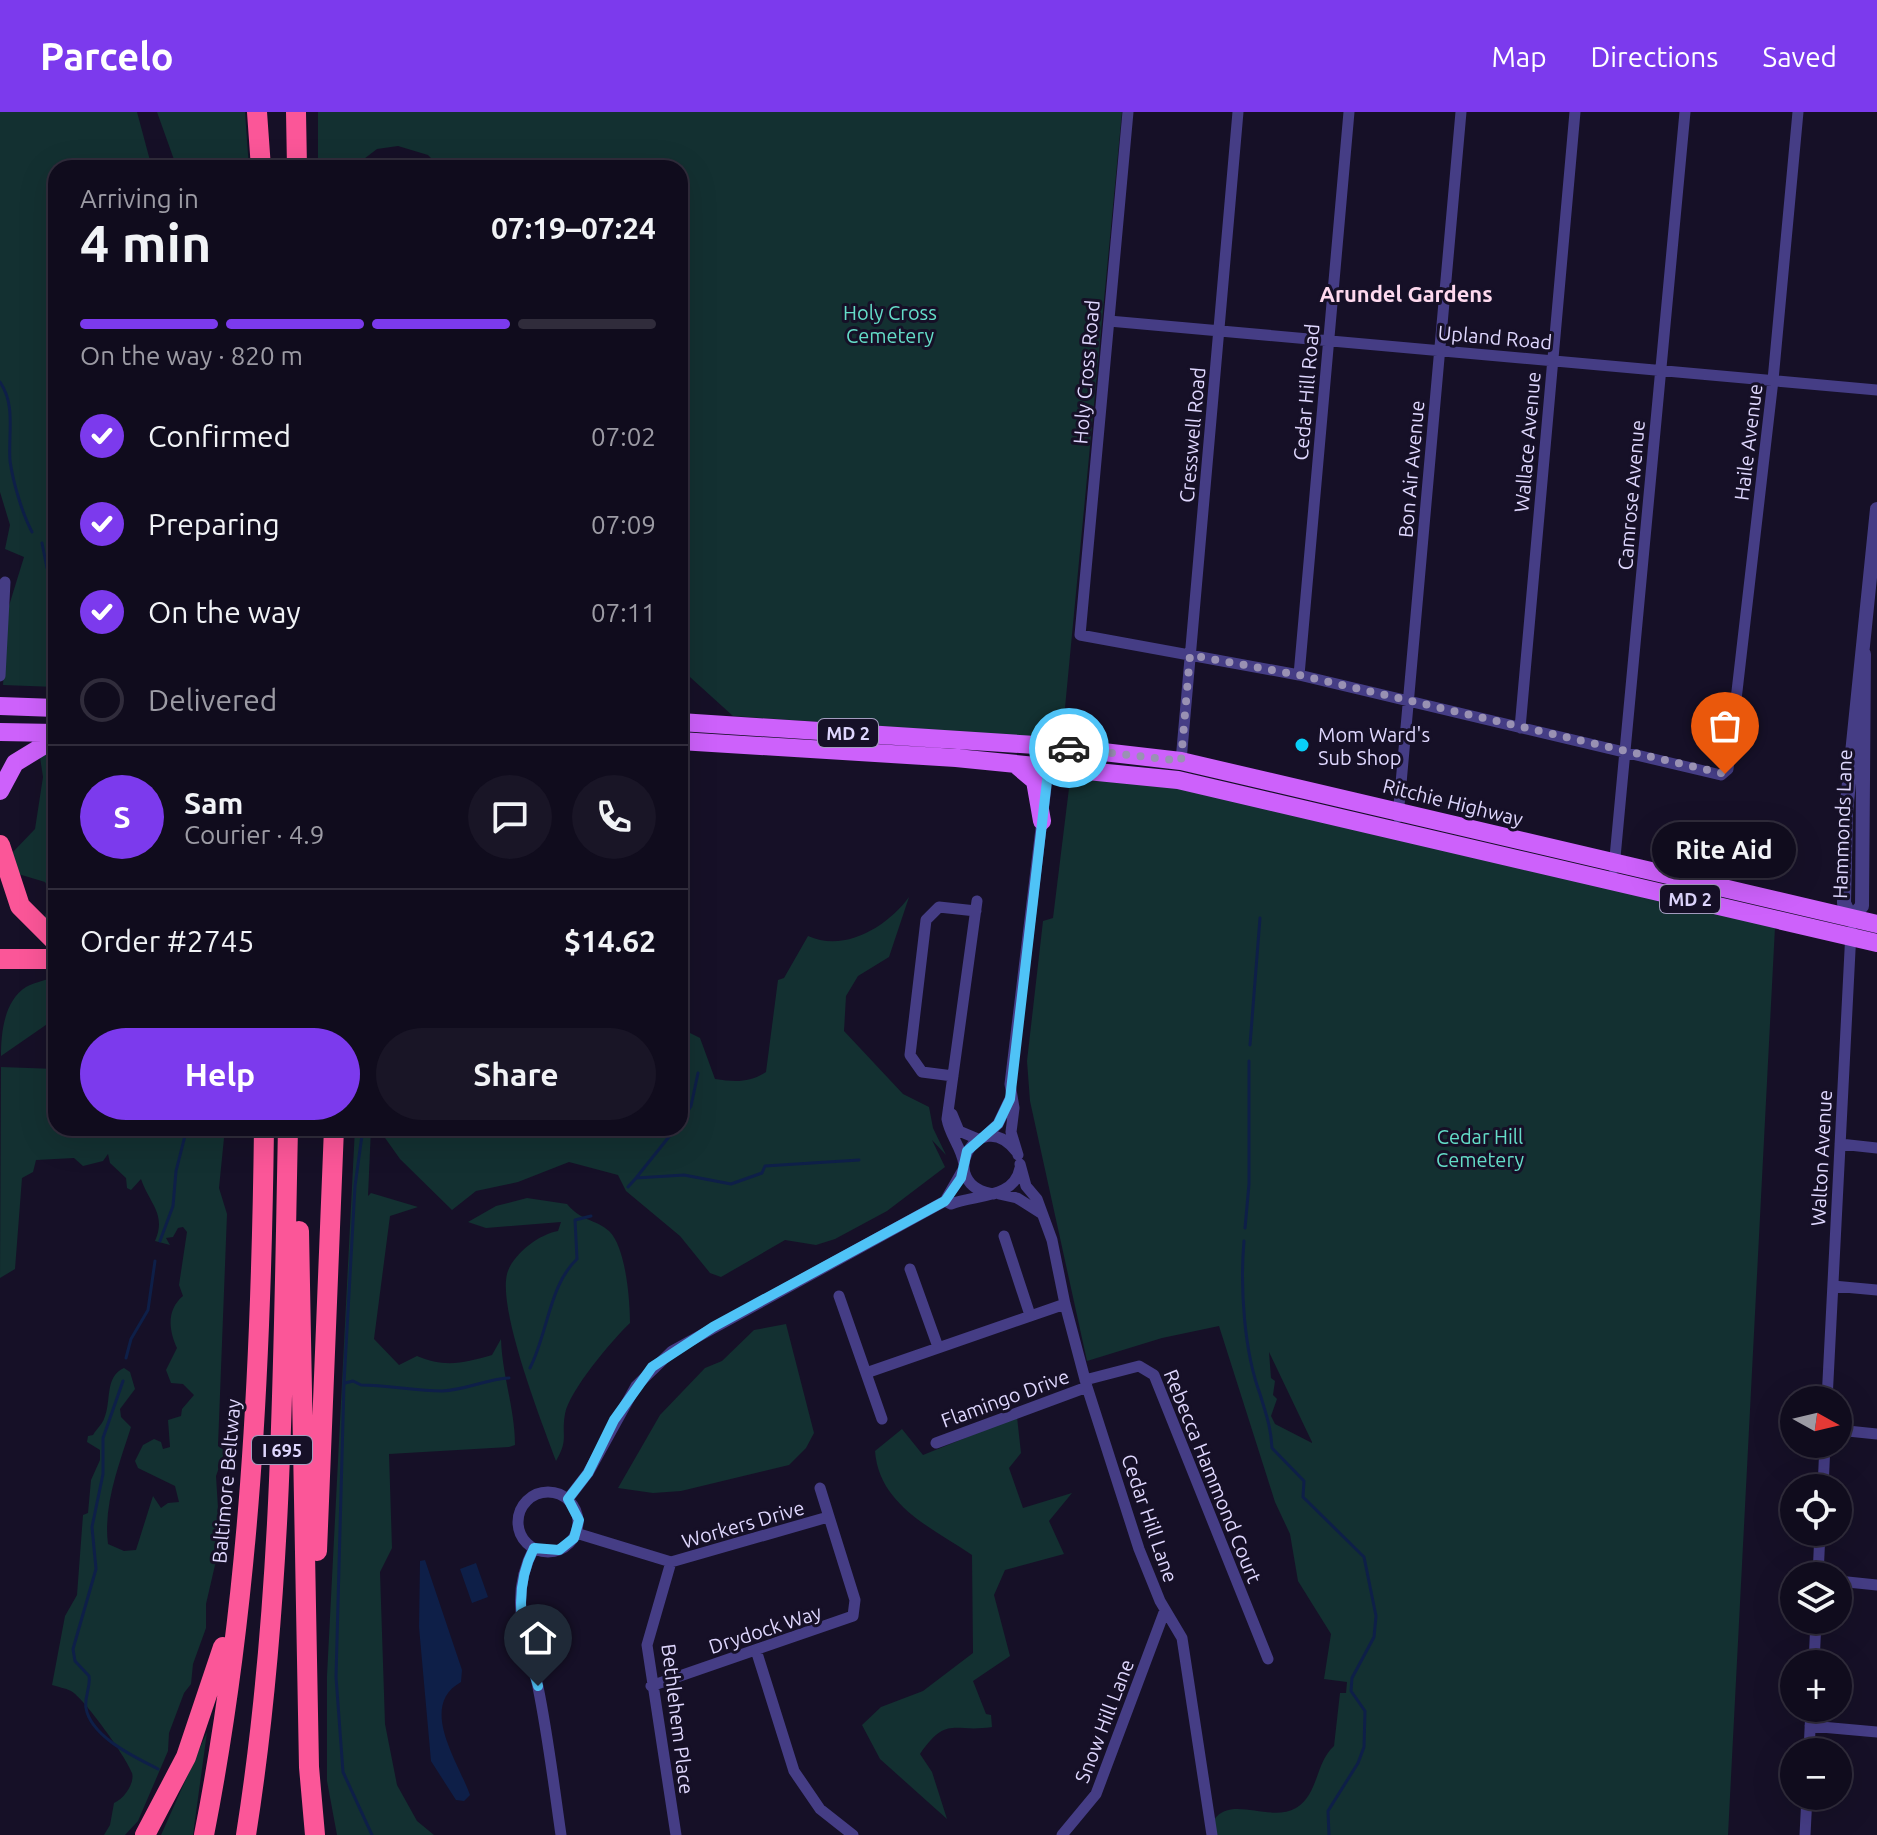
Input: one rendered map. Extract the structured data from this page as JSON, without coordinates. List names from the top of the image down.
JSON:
{
  "streets": {
    "highway": ["I 695", "Baltimore Beltway"],
    "main road": ["MD 2", "Ritchie Highway"],
    "street": [
      "Upland Road",
      "Holy Cross Road",
      "Cedar Hill Road",
      "Cresswell Road",
      "Wallace Avenue",
      "Haile Avenue",
      "Bon Air Avenue",
      "Camrose Avenue",
      "Hammonds Lane",
      "Walton Avenue",
      "Flamingo Drive",
      "Rebecca Hammond Court",
      "Cedar Hill Lane",
      "Workers Drive",
      "Drydock Way",
      "Bethlehem Place",
      "Snow Hill Lane"
    ]
  },
  "crossings": [
    ["Upland Road", "Holy Cross Road"],
    ["Upland Road", "Cedar Hill Road"],
    ["Upland Road", "Cresswell Road"],
    ["Upland Road", "Wallace Avenue"],
    ["Upland Road", "Haile Avenue"],
    ["Upland Road", "Bon Air Avenue"],
    ["Upland Road", "Camrose Avenue"],
    ["Holy Cross Road", "Cresswell Road"],
    ["Cresswell Road", "Ritchie Highway"],
    ["Haile Avenue", "Camrose Avenue"],
    ["Bon Air Avenue", "Ritchie Highway"],
    ["Camrose Avenue", "Ritchie Highway"],
    ["Ritchie Highway", "Hammonds Lane"],
    ["Ritchie Highway", "Walton Avenue"],
    ["Ritchie Highway", "Cedar Hill Lane"],
    ["Hammonds Lane", "Walton Avenue"],
    ["Flamingo Drive", "Rebecca Hammond Court"],
    ["Flamingo Drive", "Cedar Hill Lane"],
    ["Rebecca Hammond Court", "Cedar Hill Lane"],
    ["Cedar Hill Lane", "Snow Hill Lane"],
    ["Workers Drive", "Drydock Way"],
    ["Workers Drive", "Bethlehem Place"],
    ["Drydock Way", "Bethlehem Place"]
  ],
  "districts": ["Arundel Gardens"],
  "parks": ["Holy Cross Cemetery", "Cedar Hill Cemetery"],
  "places": ["Mom Ward's Sub Shop", "Rite Aid"],
  "north": "right",
  "page": {
    "header": "Parcelo",
    "nav": ["Map", "Directions", "Saved"],
    "heading": ["4 min", "Arriving in", "07:19–07:24"],
    "panel": [
      "Sam",
      "Courier · 4.9",
      "Order #2745",
      "$14.62"
    ],
    "bar": "On the way · 820 m",
    "list": [
      ["Confirmed", "07:02"],
      ["Preparing", "07:09"],
      ["On the way", "07:11"],
      "Delivered"
    ],
    "round": "S",
    "bubble": "Rite Aid",
    "buttons": ["Help", "Share"],
    "map_buttons": ["+", "−"]
  }
}
